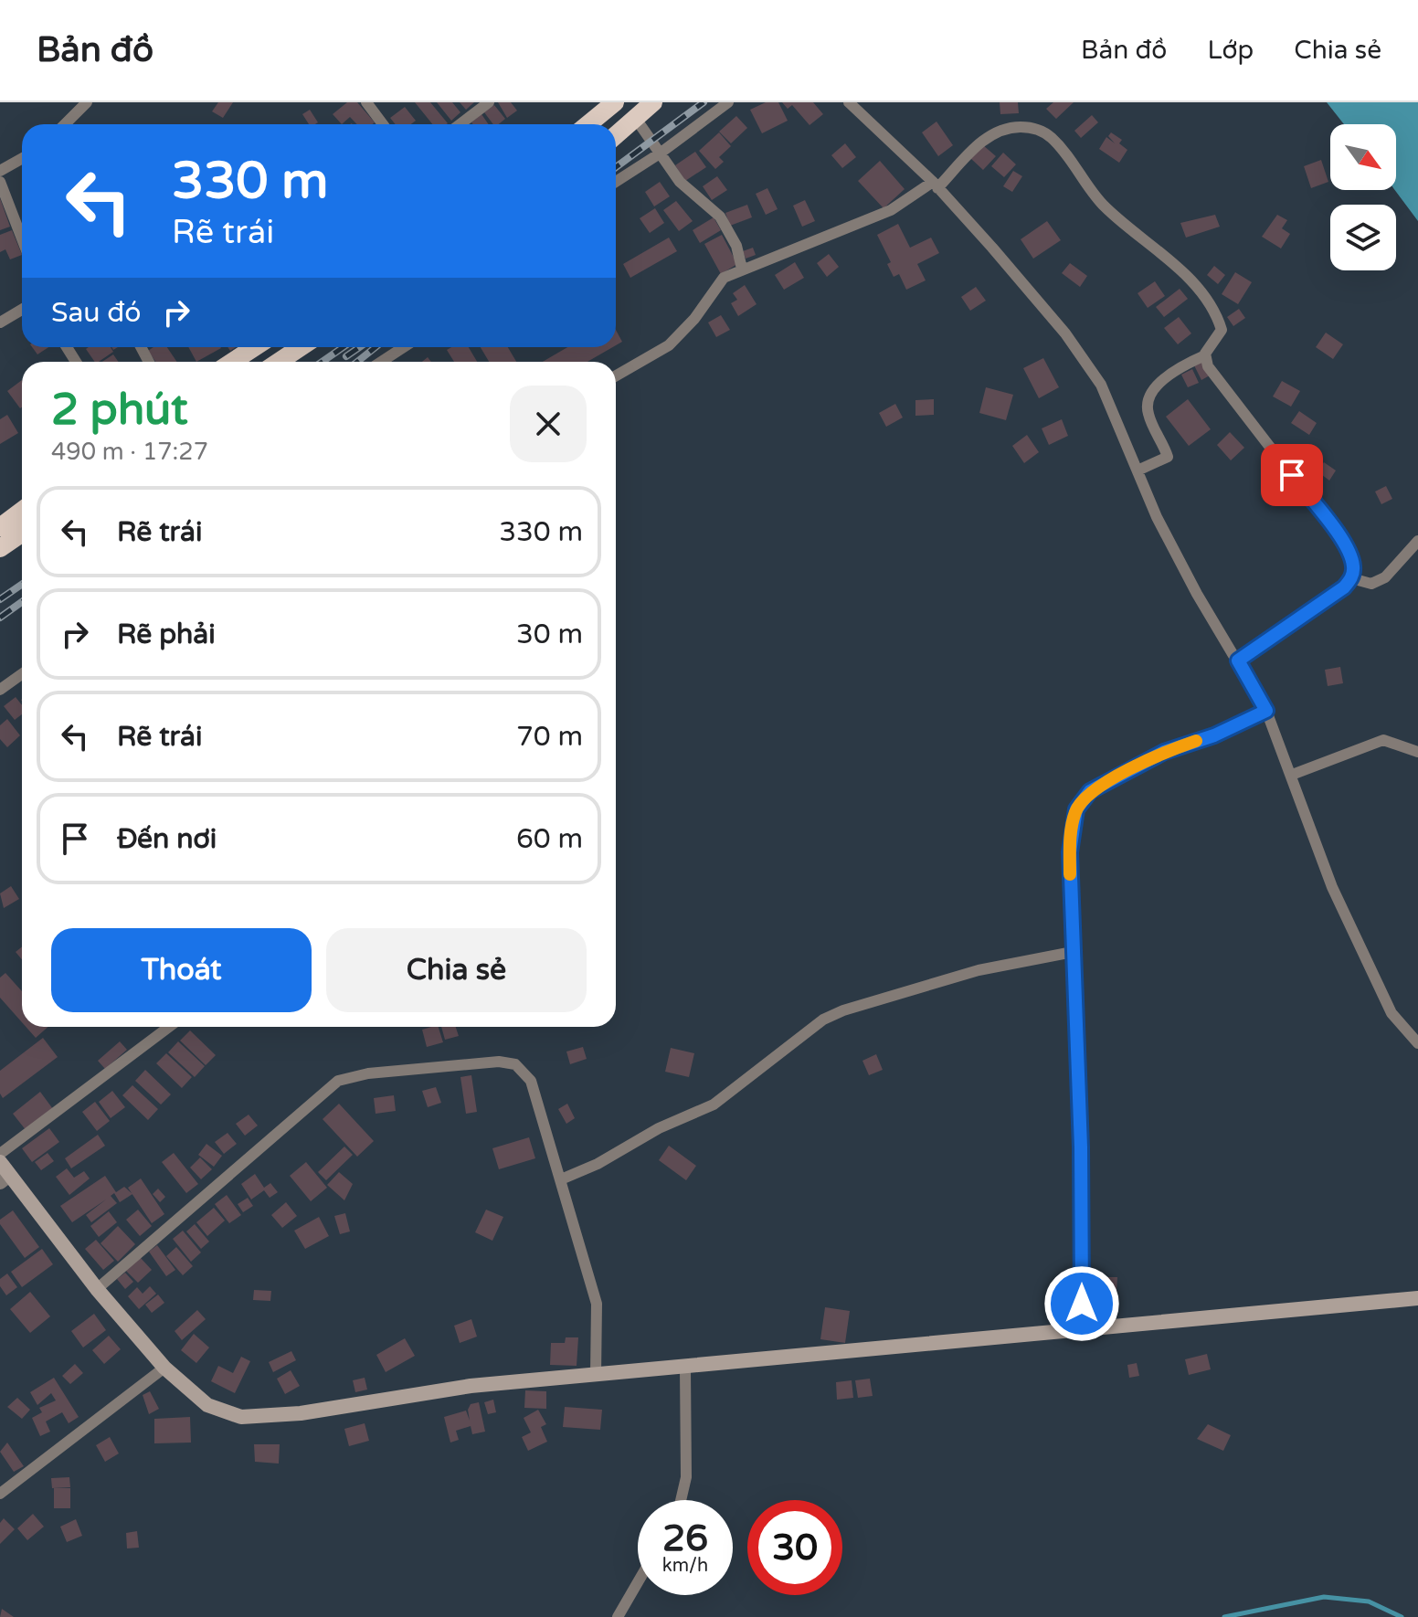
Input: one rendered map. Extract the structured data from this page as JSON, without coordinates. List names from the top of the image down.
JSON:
{
  "north": "bottom right",
  "page": {
    "header": "Bản đồ",
    "nav": ["Bản đồ", "Lớp", "Chia sẻ"],
    "turn": ["330 m", "Rẽ trái"],
    "then": "Sau đó",
    "heading": ["2 phút", "490 m · 17:27"],
    "list": [
      {
        "name": "Rẽ trái",
        "value": "330 m"
      },
      {
        "name": "Rẽ phải",
        "value": "30 m"
      },
      {
        "name": "Rẽ trái",
        "value": "70 m"
      },
      {
        "name": "Đến nơi",
        "value": "60 m"
      }
    ],
    "buttons": ["Thoát", "Chia sẻ"],
    "speed": "26 km/h",
    "limit": "30"
  }
}
